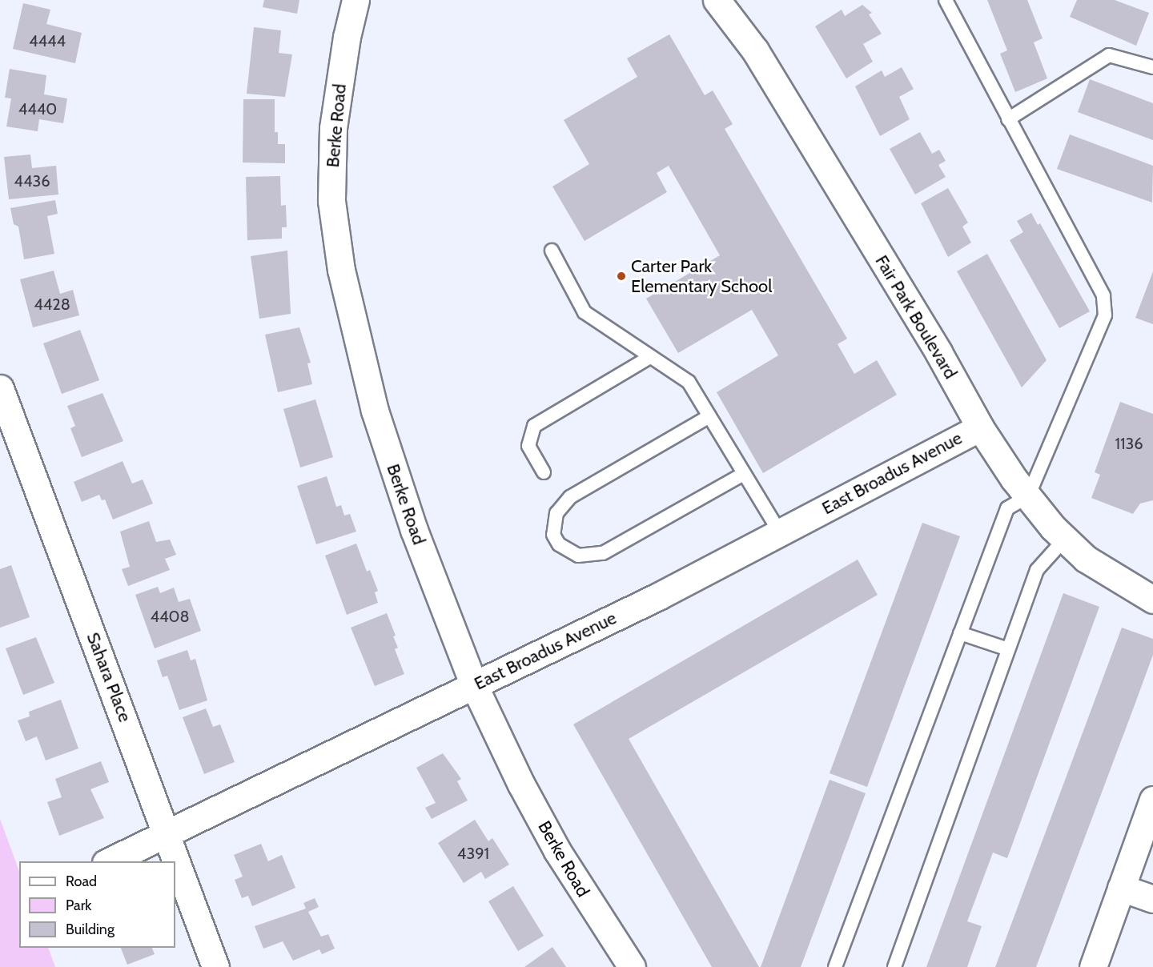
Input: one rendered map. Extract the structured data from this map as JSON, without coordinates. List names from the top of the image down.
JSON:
{
  "streets": {
    "street": [
      "Berke Road",
      "Fair Park Boulevard",
      "East Broadus Avenue",
      "Sahara Place"
    ]
  },
  "crossings": [
    ["Berke Road", "East Broadus Avenue"],
    ["Fair Park Boulevard", "East Broadus Avenue"],
    ["East Broadus Avenue", "Sahara Place"]
  ],
  "places": ["Carter Park Elementary School"],
  "house_numbers": [
    "4444",
    "4440",
    "4436",
    "4428",
    "1136",
    "4408",
    "4391"
  ],
  "legend": ["Road", "Park", "Building"]
}
